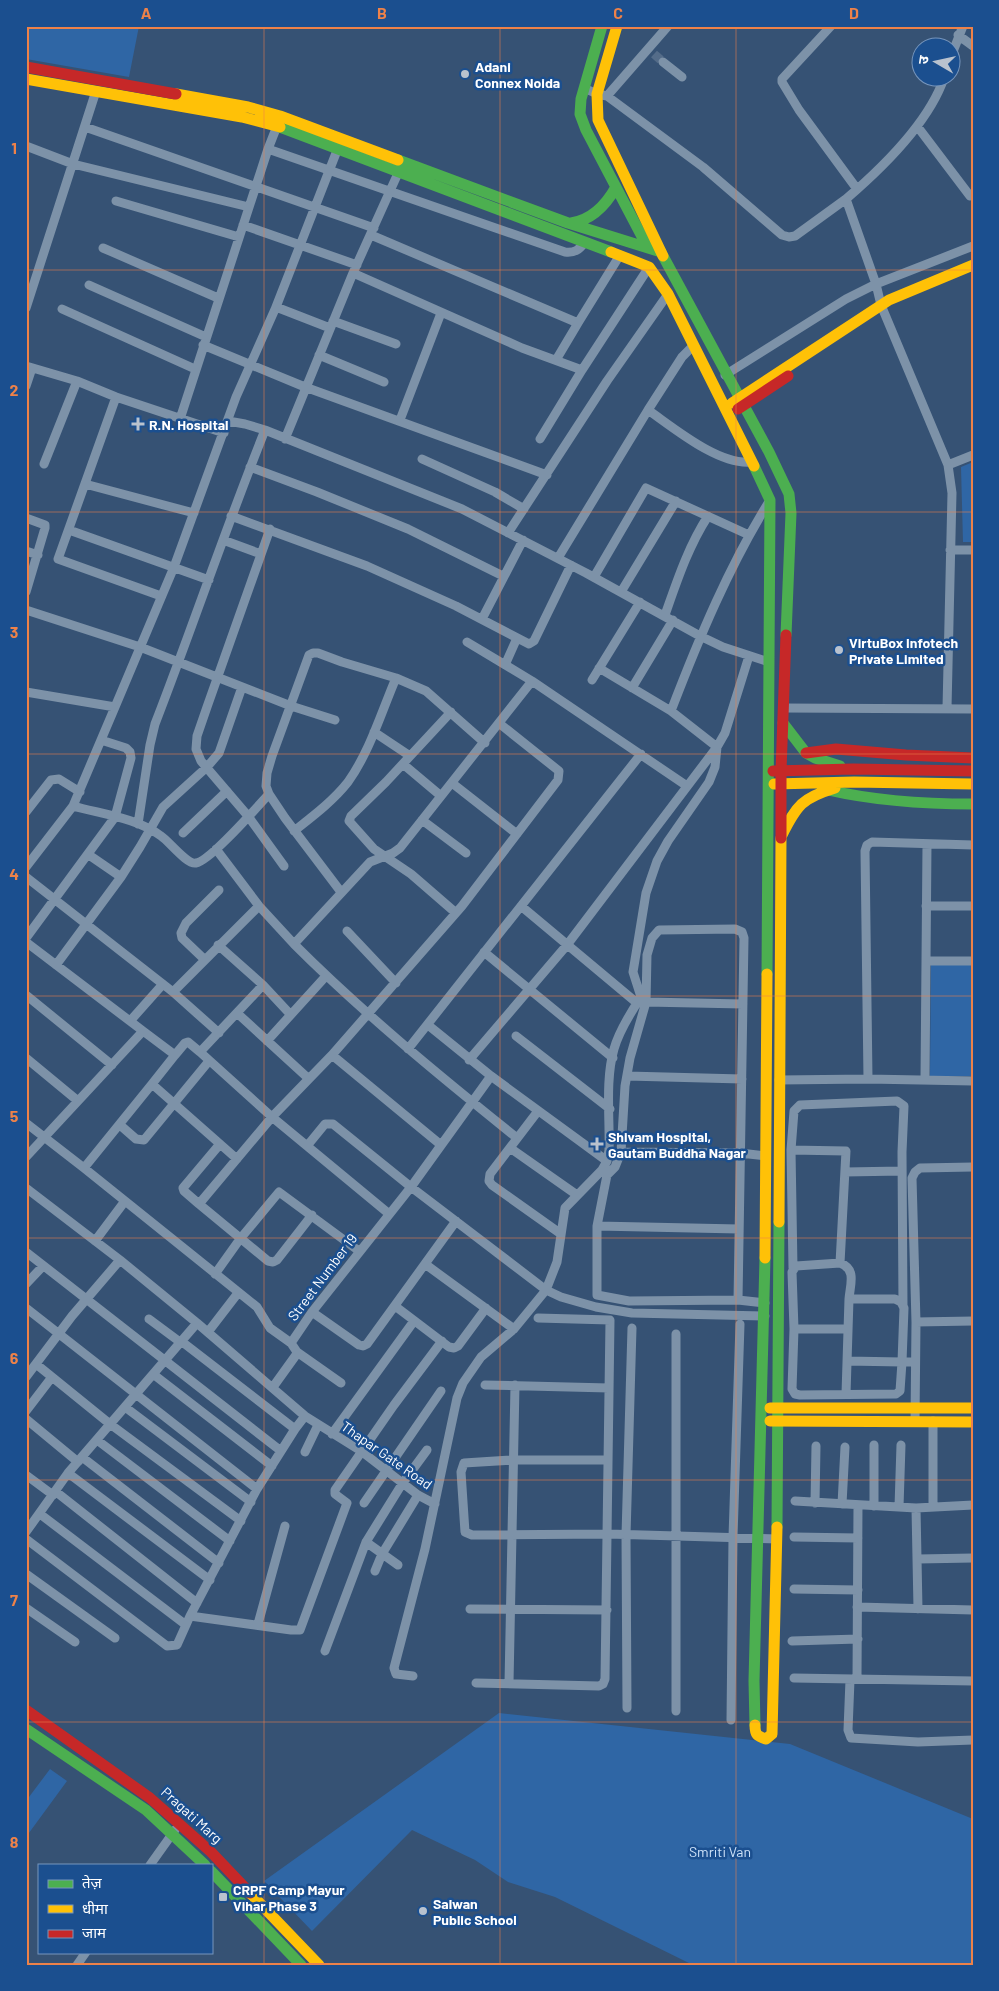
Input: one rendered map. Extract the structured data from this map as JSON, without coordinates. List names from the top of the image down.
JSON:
{
  "streets": {
    "street": ["Street Number 19", "Thapar Gate Road", "Pragati Marg"]
  },
  "parks": ["Smriti Van"],
  "places": {
    "other": ["Adani Connex Noida", "VirtuBox Infotech Private Limited", "Salwan Public School"],
    "health": ["R.N. Hospital", "Shivam Hospital, Gautam Buddha Nagar"],
    "transit": ["CRPF Camp Mayur Vihar Phase 3"]
  },
  "legend": ["तेज़", "धीमा", "जाम"],
  "north": "left",
  "grid": {
    "columns": [
      "A",
      "B",
      "C",
      "D"
    ],
    "rows": [
      "1",
      "2",
      "3",
      "4",
      "5",
      "6",
      "7",
      "8"
    ]
  }
}
